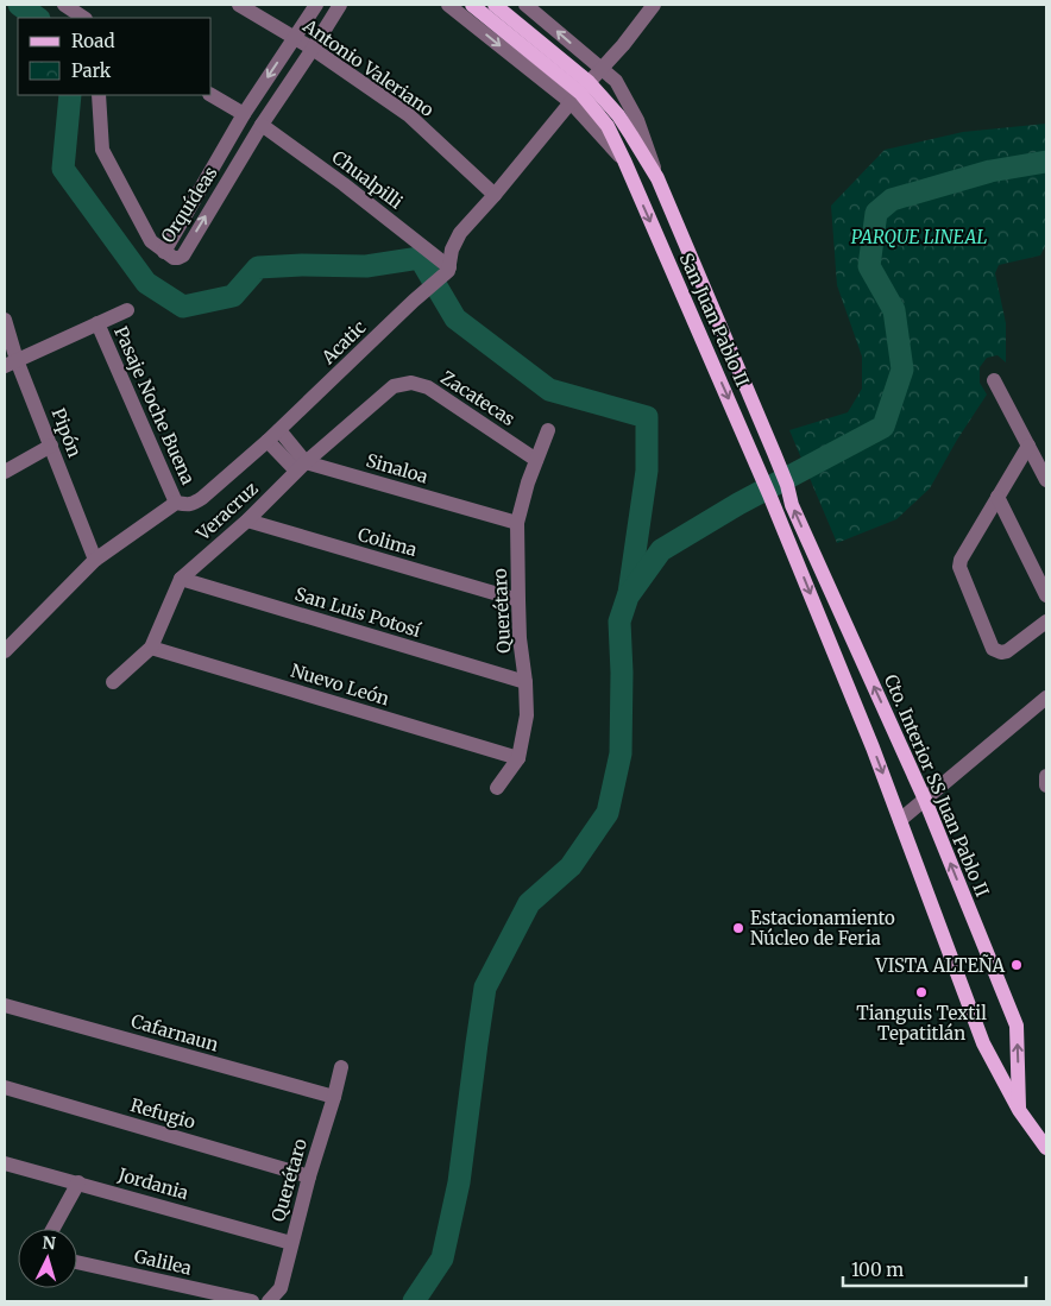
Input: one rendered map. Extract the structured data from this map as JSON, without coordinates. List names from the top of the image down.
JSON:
{
  "streets": {
    "main road": ["San Juan Pablo II", "Cto. Interior SS Juan Pablo II"],
    "street": [
      "Antonio Valeriano",
      "Chualpilli",
      "Orquídeas",
      "Acatic",
      "Zacatecas",
      "Pasaje Noche Buena",
      "Pipón",
      "Sinaloa",
      "Veracruz",
      "Colima",
      "Querétaro",
      "San Luis Potosí",
      "Nuevo León",
      "Cafarnaun",
      "Refugio",
      "Jordania",
      "Galilea"
    ]
  },
  "crossings": [
    ["Antonio Valeriano", "Orquídeas"],
    ["Chualpilli", "Orquídeas"],
    ["Chualpilli", "Acatic"],
    ["San Juan Pablo II", "Cto. Interior SS Juan Pablo II"],
    ["Acatic", "Pasaje Noche Buena"],
    ["Acatic", "Pipón"],
    ["Acatic", "Sinaloa"],
    ["Zacatecas", "Veracruz"],
    ["Zacatecas", "Querétaro"],
    ["Sinaloa", "Veracruz"],
    ["Sinaloa", "Querétaro"],
    ["Veracruz", "Colima"],
    ["Veracruz", "San Luis Potosí"],
    ["Veracruz", "Nuevo León"],
    ["Colima", "Querétaro"],
    ["Querétaro", "San Luis Potosí"],
    ["Querétaro", "Nuevo León"],
    ["Querétaro", "Cafarnaun"],
    ["Querétaro", "Refugio"],
    ["Querétaro", "Jordania"]
  ],
  "parks": ["PARQUE LINEAL"],
  "places": ["Estacionamiento Núcleo de Feria", "VISTA ALTEÑA", "Tianguis Textil Tepatitlán"],
  "legend": ["Road", "Park"],
  "scale_bar": "100 m",
  "north": "top"
}
